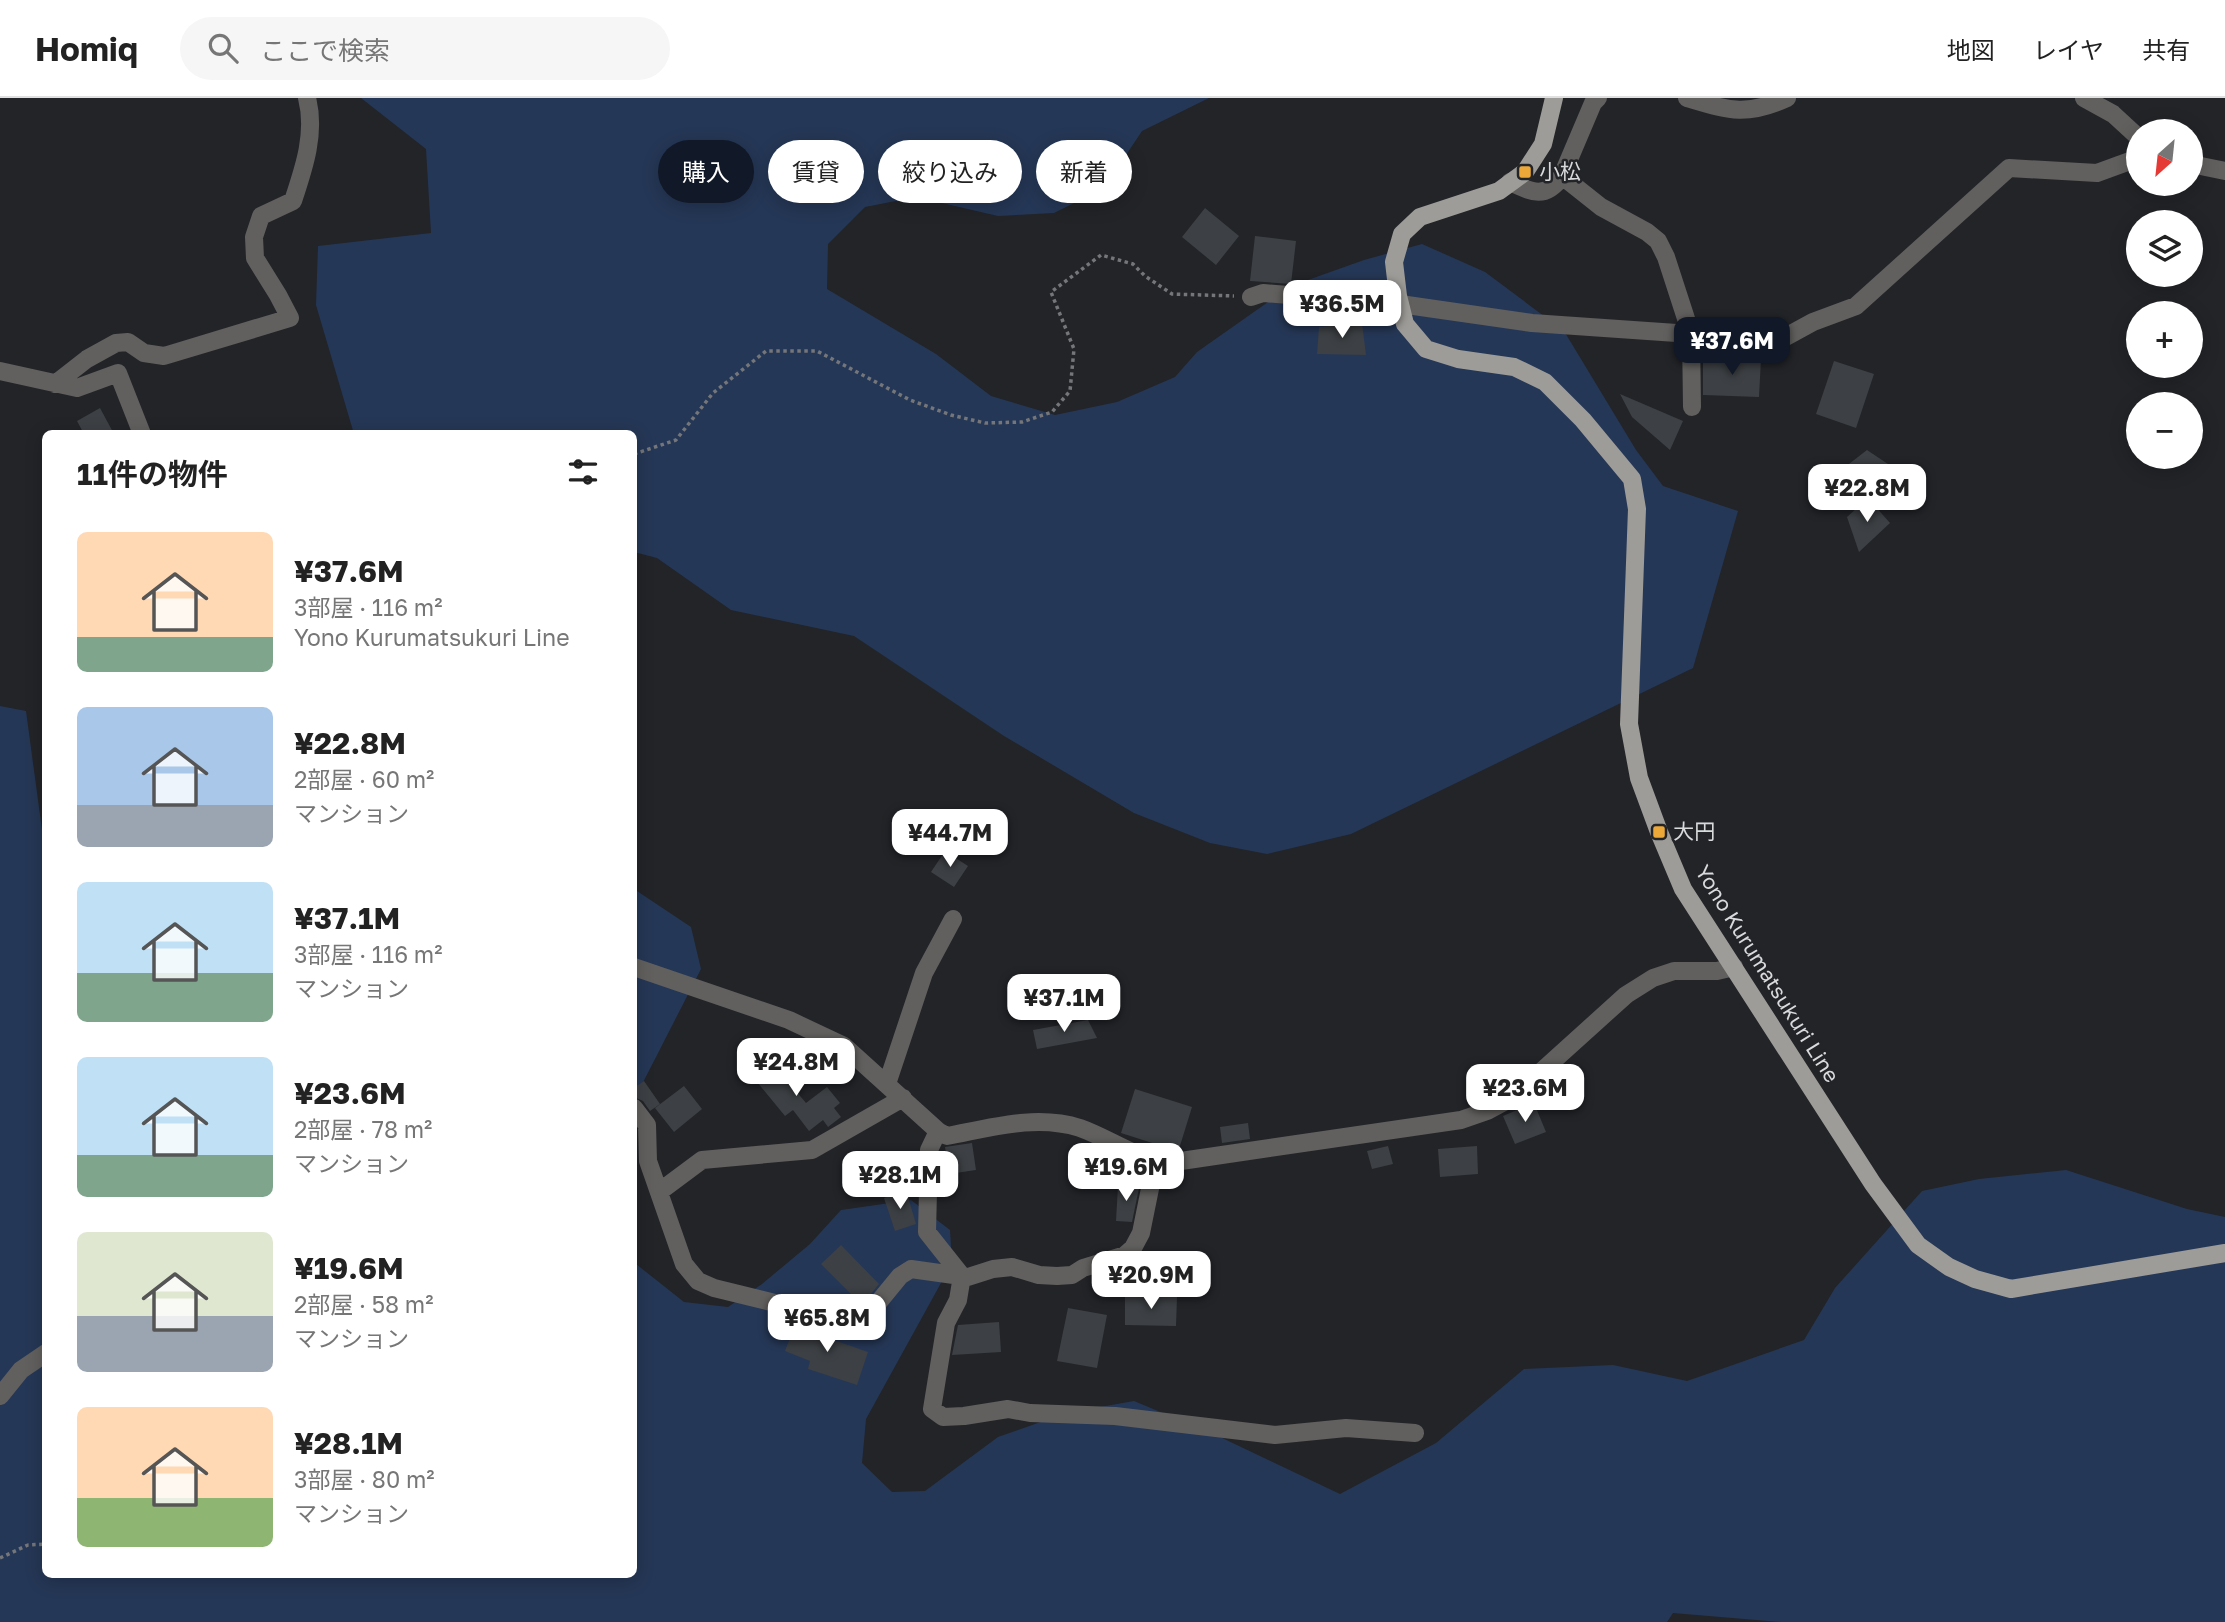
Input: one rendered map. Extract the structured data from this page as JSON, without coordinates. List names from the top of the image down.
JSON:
{
  "streets": {
    "main road": ["Yono Kurumatsukuri Line"]
  },
  "places": {
    "transit": ["小松", "大円"]
  },
  "north": "bottom left",
  "page": {
    "header": "Homiq",
    "search": "ここで検索",
    "nav": ["地図", "レイヤ", "共有"],
    "map_buttons": ["+", "−"],
    "chip": [
      "購入",
      "賃貸",
      "絞り込み",
      "新着"
    ],
    "price": [
      "¥36.5M",
      "¥37.6M",
      "¥22.8M",
      "¥44.7M",
      "¥37.1M",
      "¥24.8M",
      "¥23.6M",
      "¥19.6M",
      "¥28.1M",
      "¥20.9M",
      "¥65.8M"
    ],
    "heading": "11件の物件",
    "list": [
      {
        "name": "¥37.6M",
        "note": "3部屋 · 116 m² · Yono Kurumatsukuri Line"
      },
      {
        "name": "¥22.8M",
        "note": "2部屋 · 60 m² · マンション"
      },
      {
        "name": "¥37.1M",
        "note": "3部屋 · 116 m² · マンション"
      },
      {
        "name": "¥23.6M",
        "note": "2部屋 · 78 m² · マンション"
      },
      {
        "name": "¥19.6M",
        "note": "2部屋 · 58 m² · マンション"
      },
      {
        "name": "¥28.1M",
        "note": "3部屋 · 80 m² · マンション"
      }
    ]
  }
}
